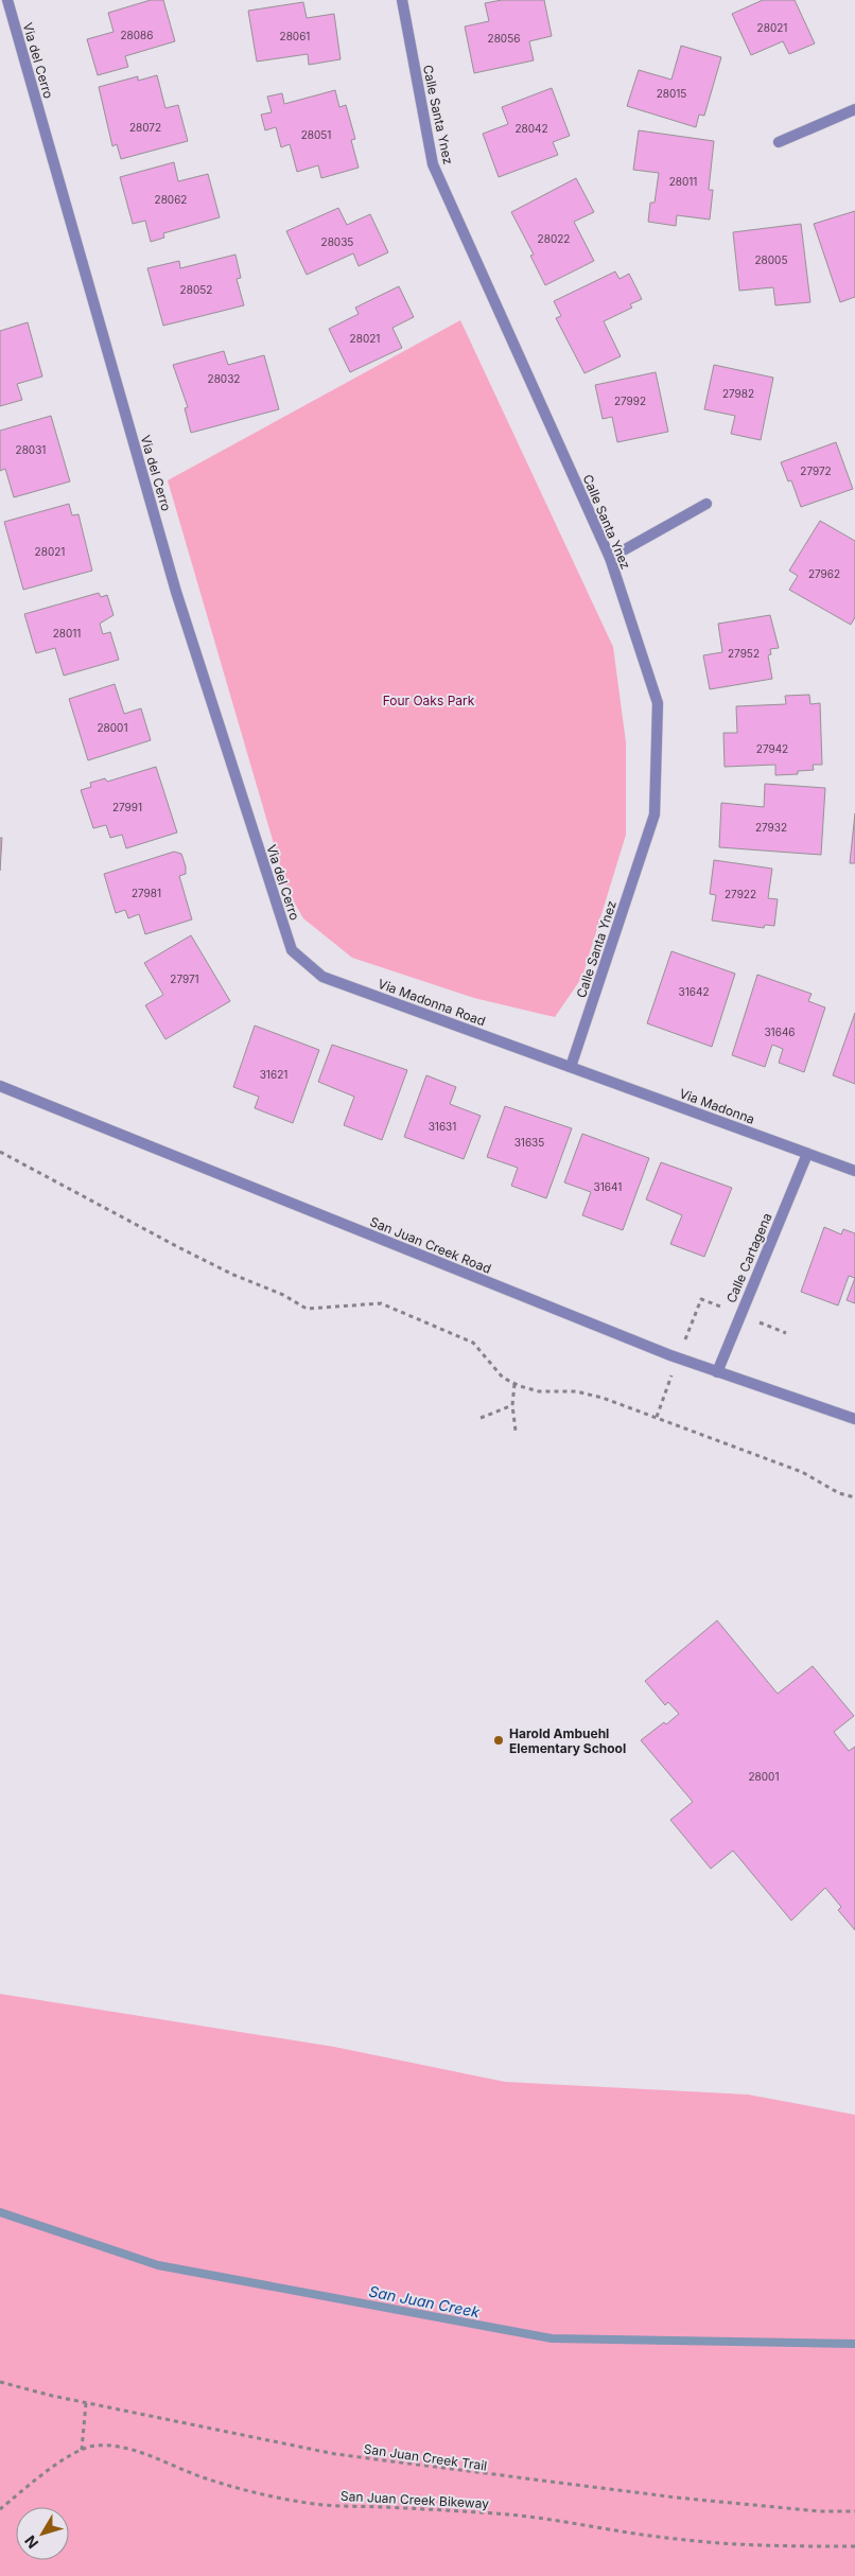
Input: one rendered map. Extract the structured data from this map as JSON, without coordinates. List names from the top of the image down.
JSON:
{
  "streets": {
    "street": [
      "Via del Cerro",
      "Calle Santa Ynez",
      "Via Madonna Road",
      "Via Madonna",
      "San Juan Creek Road",
      "Calle Cartagena"
    ],
    "path": ["San Juan Creek Trail", "San Juan Creek Bikeway"]
  },
  "crossings": [
    ["Via del Cerro", "Via Madonna Road"],
    ["Calle Santa Ynez", "Via Madonna Road"],
    ["Calle Santa Ynez", "Via Madonna"],
    ["Via Madonna Road", "Via Madonna"],
    ["Via Madonna", "Calle Cartagena"],
    ["San Juan Creek Road", "Calle Cartagena"]
  ],
  "water": ["San Juan Creek"],
  "parks": ["Four Oaks Park"],
  "places": ["Harold Ambuehl Elementary School"],
  "house_numbers": [
    "28021",
    "28086",
    "28061",
    "28056",
    "28015",
    "28072",
    "28042",
    "28051",
    "28011",
    "28062",
    "28022",
    "28035",
    "28005",
    "28052",
    "28021",
    "28032",
    "27982",
    "27992",
    "28031",
    "27972",
    "28021",
    "27962",
    "28011",
    "27952",
    "28001",
    "27942",
    "27991",
    "27932",
    "27981",
    "27922",
    "27971",
    "31642",
    "31646",
    "31621",
    "31631",
    "31635",
    "31641",
    "28001"
  ],
  "north": "bottom left"
}
